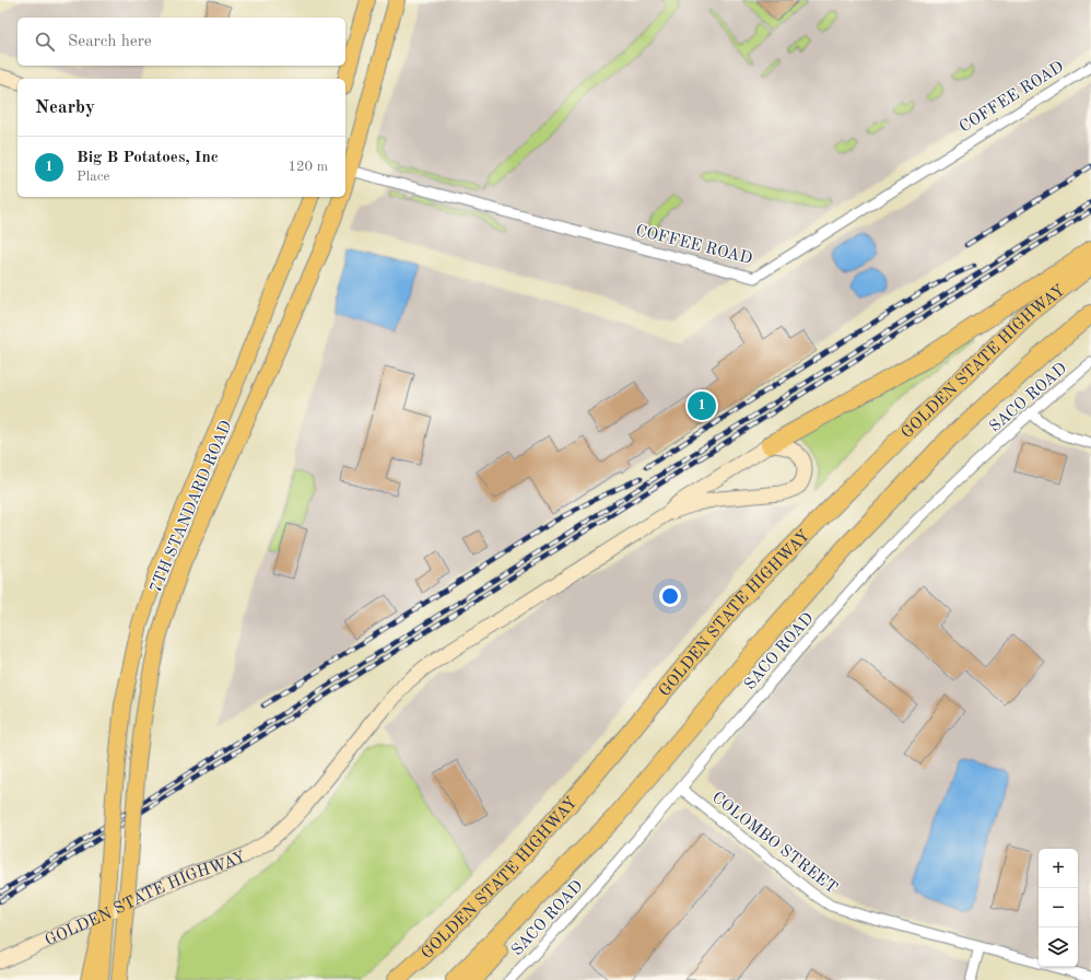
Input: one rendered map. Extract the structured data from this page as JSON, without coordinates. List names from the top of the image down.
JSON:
{
  "streets": {
    "highway": ["GOLDEN STATE HIGHWAY"],
    "main road": ["7TH STANDARD ROAD"],
    "street": ["COFFEE ROAD", "SACO ROAD", "COLOMBO STREET"]
  },
  "crossings": [
    ["GOLDEN STATE HIGHWAY", "7TH STANDARD ROAD"],
    ["SACO ROAD", "COLOMBO STREET"]
  ],
  "page": {
    "search": "Search here",
    "heading": "Nearby",
    "list": [
      {
        "mark": "1",
        "name": "Big B Potatoes, Inc",
        "note": "Place",
        "value": "120 m"
      }
    ],
    "pins": "1",
    "map_buttons": ["+", "−"]
  }
}
